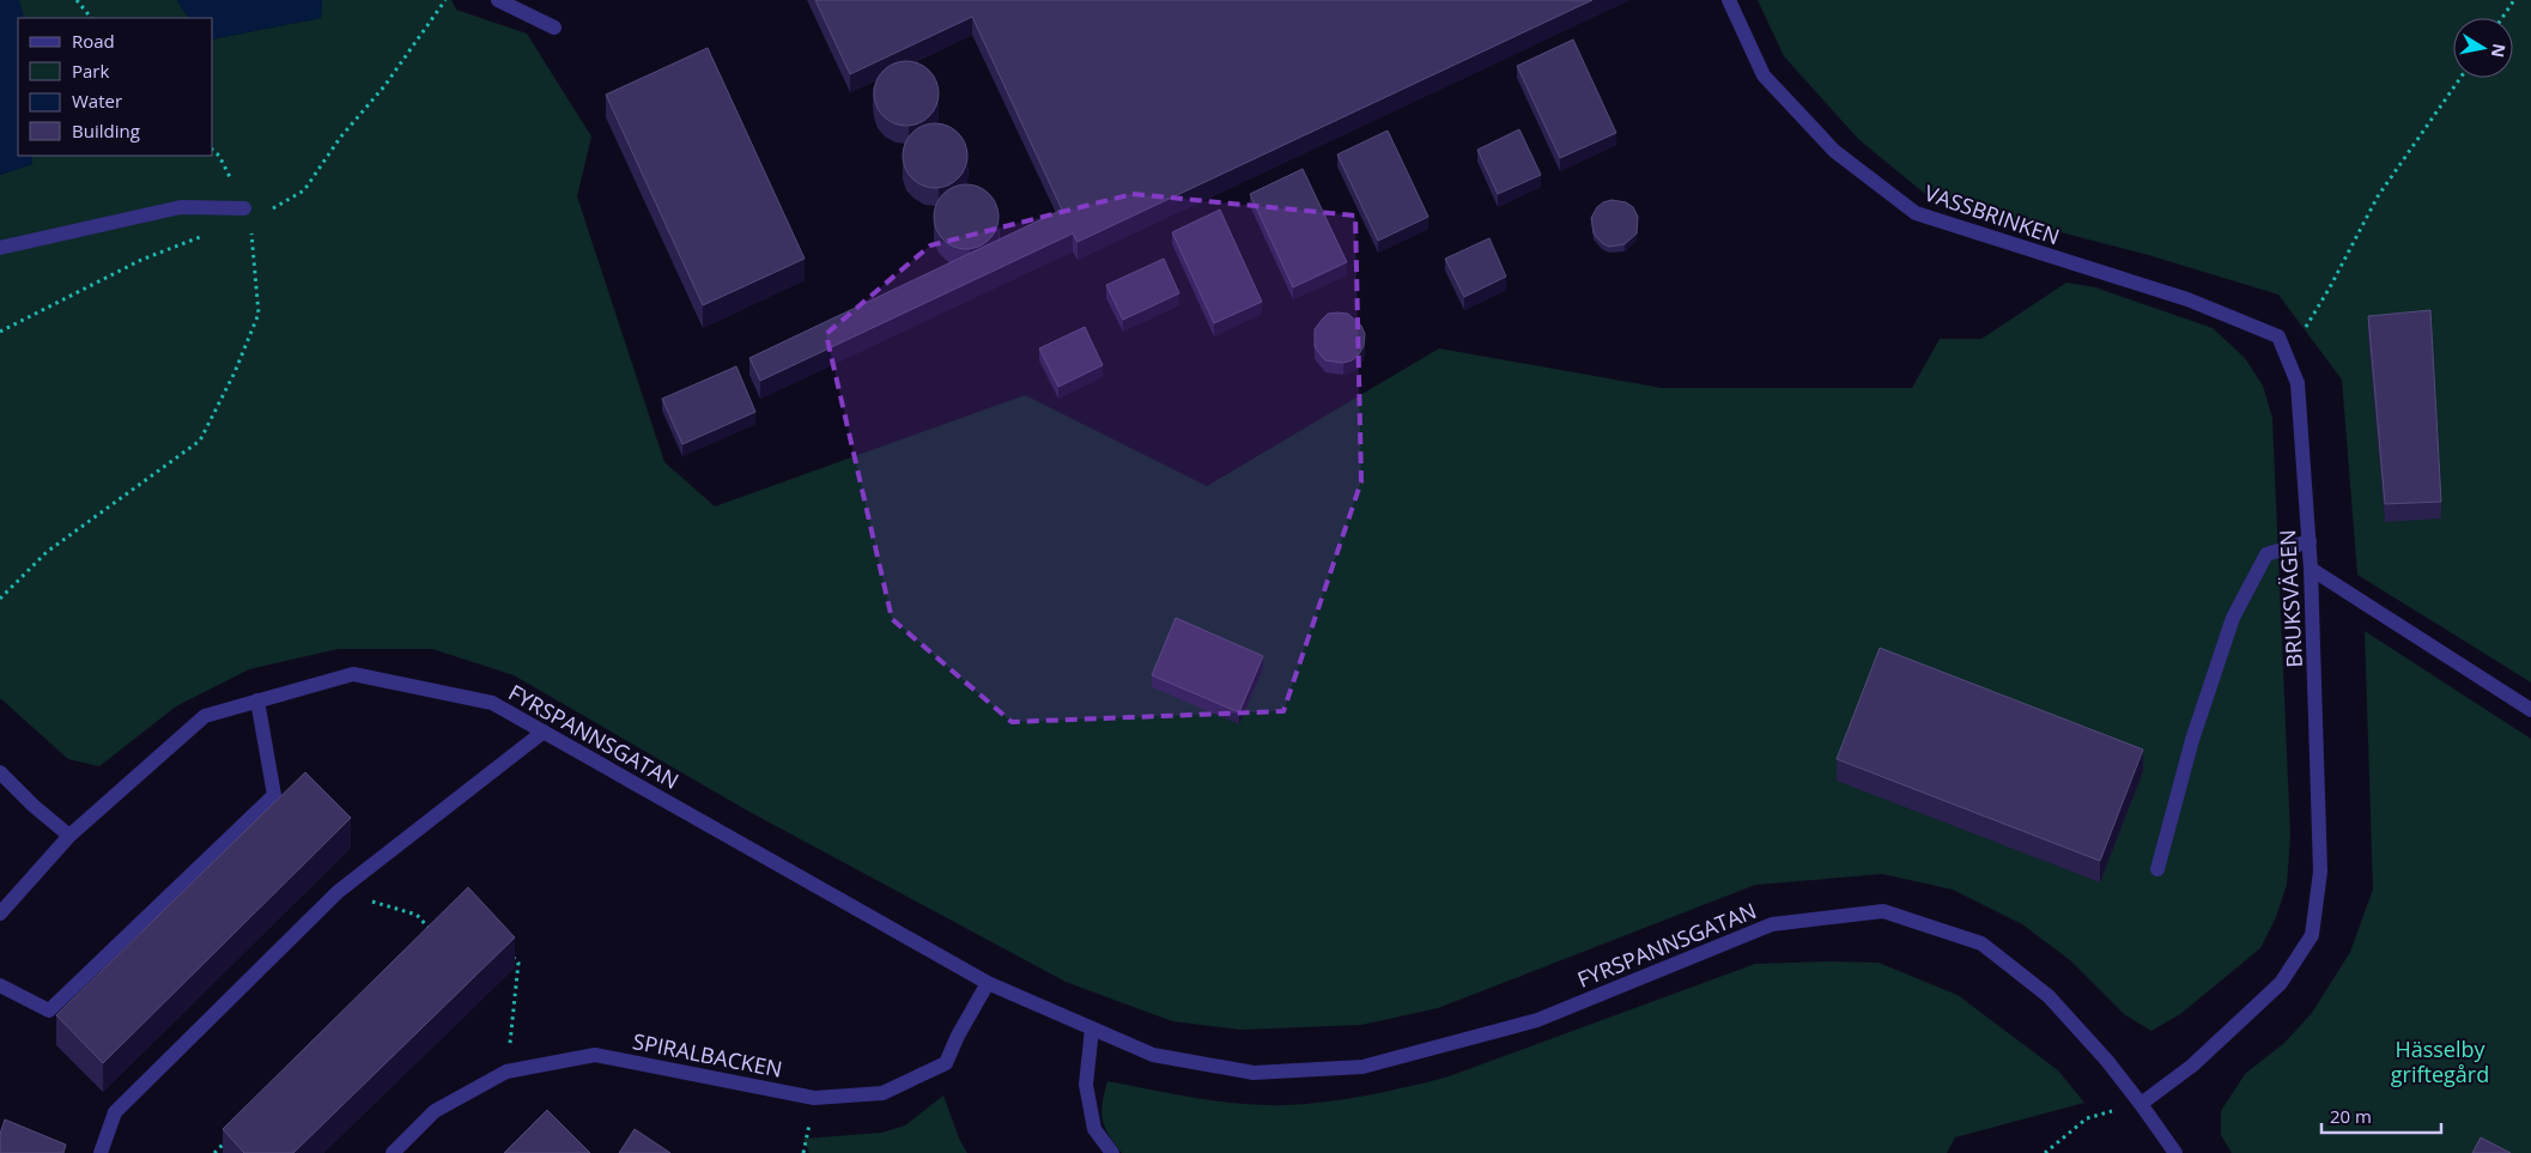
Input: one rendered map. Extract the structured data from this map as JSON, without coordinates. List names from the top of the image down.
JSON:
{
  "streets": {
    "street": [
      "VASSBRINKEN",
      "BRUKSVÄGEN",
      "FYRSPANNSGATAN",
      "SPIRALBACKEN"
    ]
  },
  "crossings": [
    ["VASSBRINKEN", "BRUKSVÄGEN"],
    ["BRUKSVÄGEN", "FYRSPANNSGATAN"],
    ["FYRSPANNSGATAN", "SPIRALBACKEN"]
  ],
  "parks": ["Hässelby griftegård"],
  "legend": [
    "Road",
    "Park",
    "Water",
    "Building"
  ],
  "scale_bar": "20 m",
  "north": "right"
}
